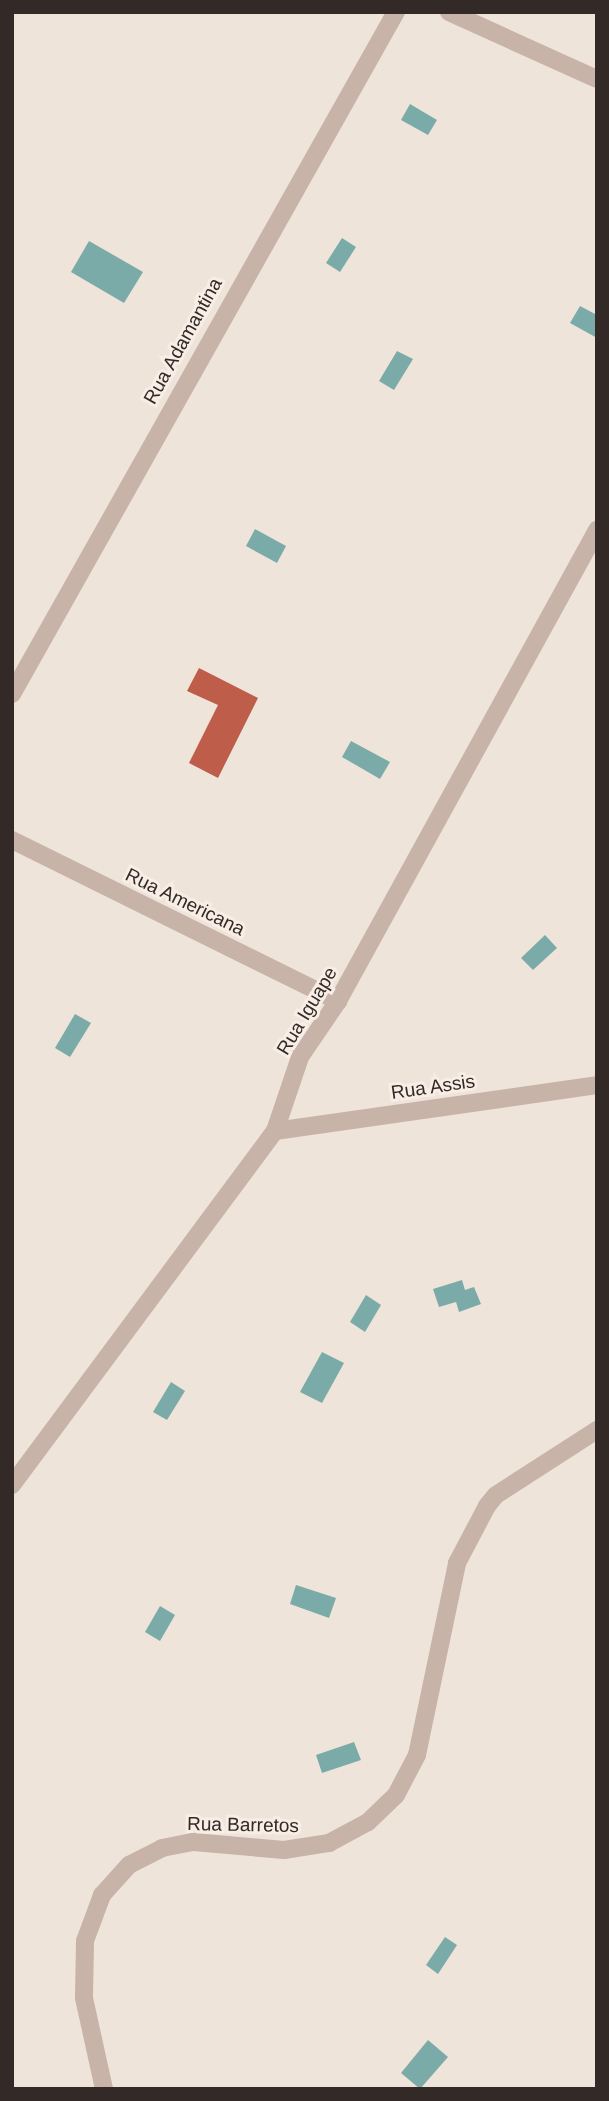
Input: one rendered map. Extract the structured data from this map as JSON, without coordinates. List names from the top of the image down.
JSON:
{
  "streets": {
    "street": [
      "Rua Adamantina",
      "Rua Americana",
      "Rua Iguape",
      "Rua Assis",
      "Rua Barretos"
    ]
  },
  "crossings": [
    ["Rua Americana", "Rua Iguape"],
    ["Rua Iguape", "Rua Assis"]
  ]
}
